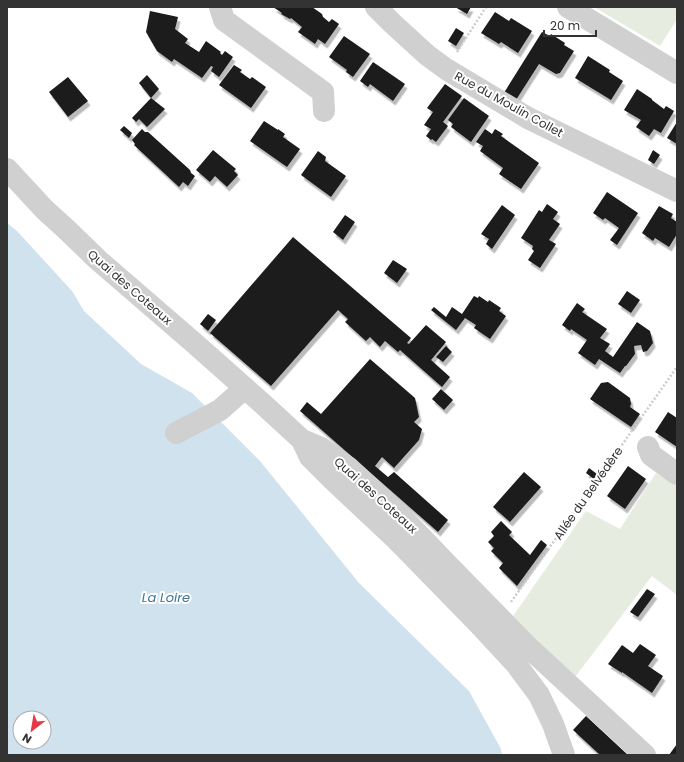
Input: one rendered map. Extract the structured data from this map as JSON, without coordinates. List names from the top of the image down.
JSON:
{
  "streets": {
    "street": ["Rue du Moulin Collet", "Quai des Coteaux"],
    "path": ["Allée du Belvédère"]
  },
  "crossings": [
    ["Quai des Coteaux", "Allée du Belvédère"]
  ],
  "water": ["La Loire"],
  "scale_bar": "20 m",
  "north": "bottom left"
}
